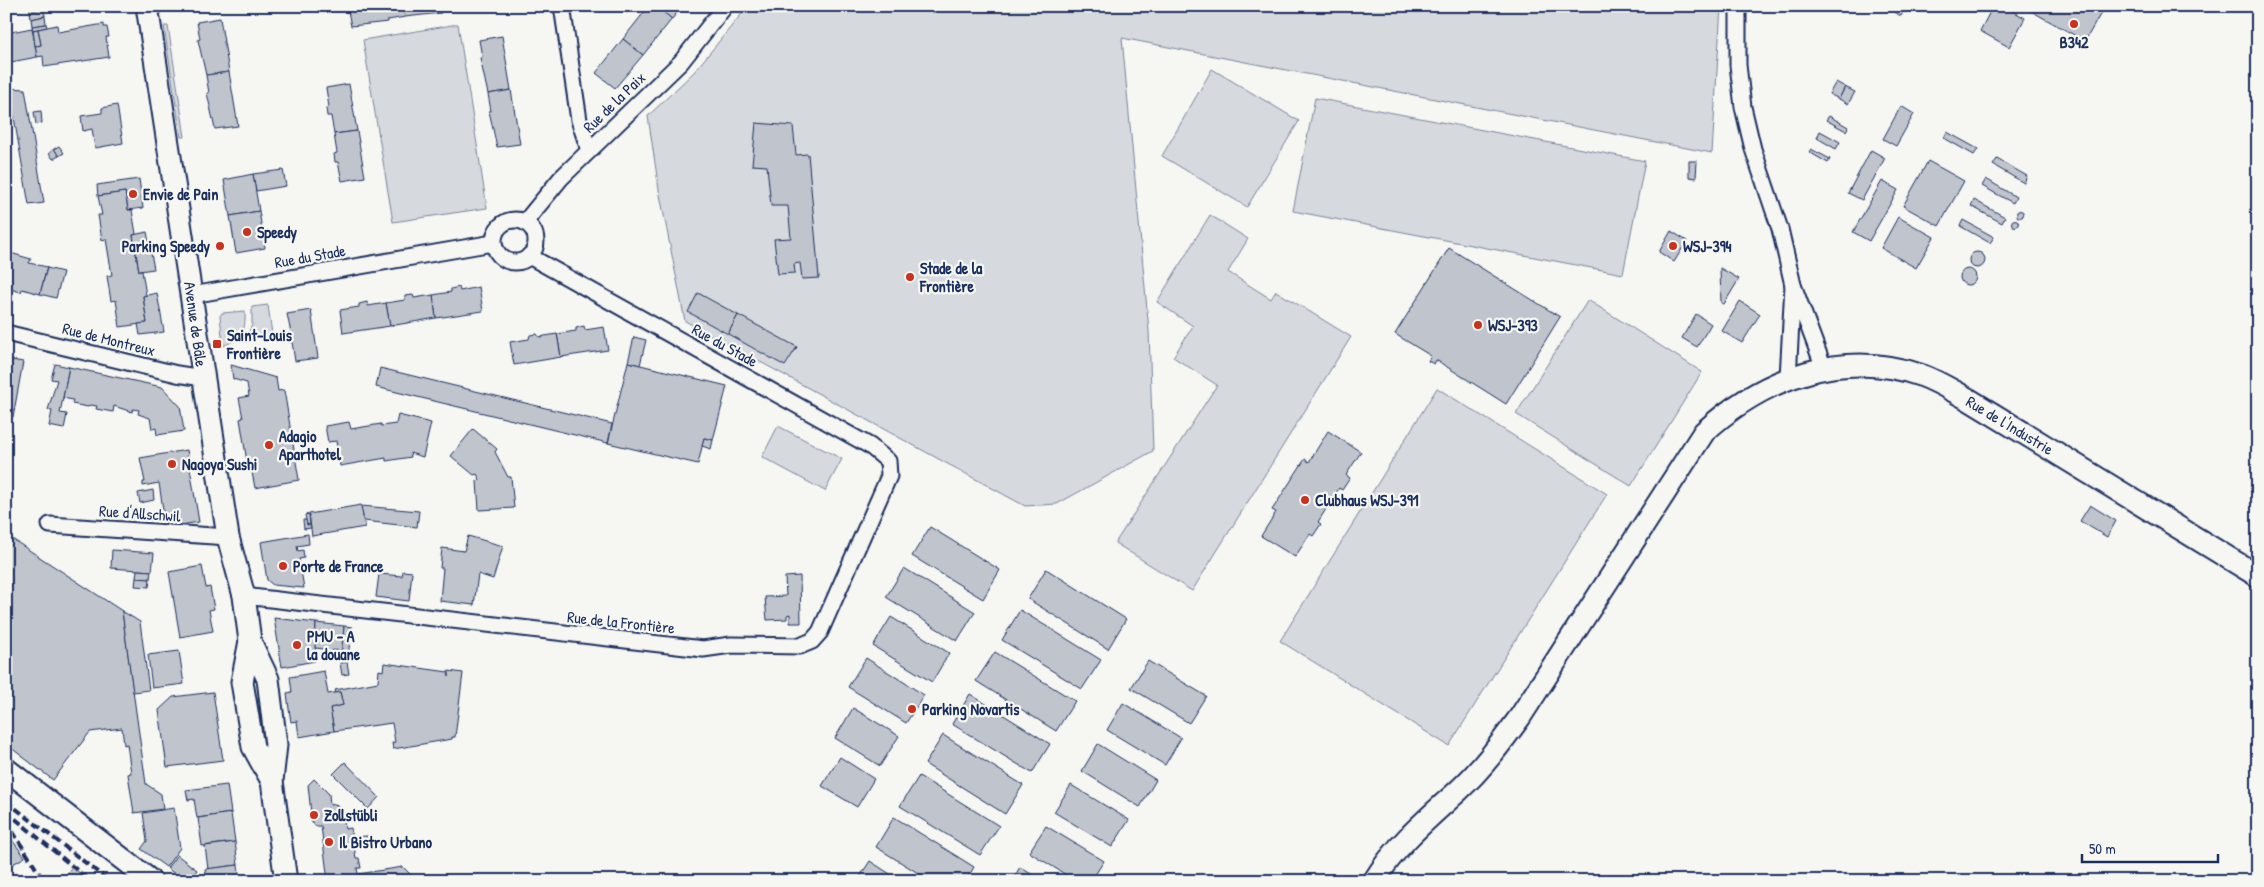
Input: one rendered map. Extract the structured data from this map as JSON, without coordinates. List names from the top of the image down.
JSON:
{
  "streets": {
    "main road": ["Avenue de Bâle", "Rue de l'Industrie"],
    "street": [
      "Rue de la Paix",
      "Rue du Stade",
      "Rue de Montreux",
      "Rue d'Allschwil",
      "Rue de la Frontière"
    ]
  },
  "crossings": [
    ["Rue de la Paix", "Rue du Stade"],
    ["Rue du Stade", "Avenue de Bâle"],
    ["Rue du Stade", "Rue de la Frontière"],
    ["Avenue de Bâle", "Rue de Montreux"],
    ["Avenue de Bâle", "Rue d'Allschwil"],
    ["Avenue de Bâle", "Rue de la Frontière"]
  ],
  "places": {
    "other": [
      "B342",
      "Envie de Pain",
      "Speedy",
      "Parking Speedy",
      "WSJ-394",
      "Stade de la Frontière",
      "WSJ-393",
      "Adagio Aparthotel",
      "Nagoya Sushi",
      "Clubhaus WSJ-391",
      "Porte de France",
      "PMU - A la douane",
      "Parking Novartis",
      "Zollstübli",
      "Il Bistro Urbano"
    ],
    "transit": ["Saint-Louis Frontière"]
  },
  "scale_bar": "50 m"
}
